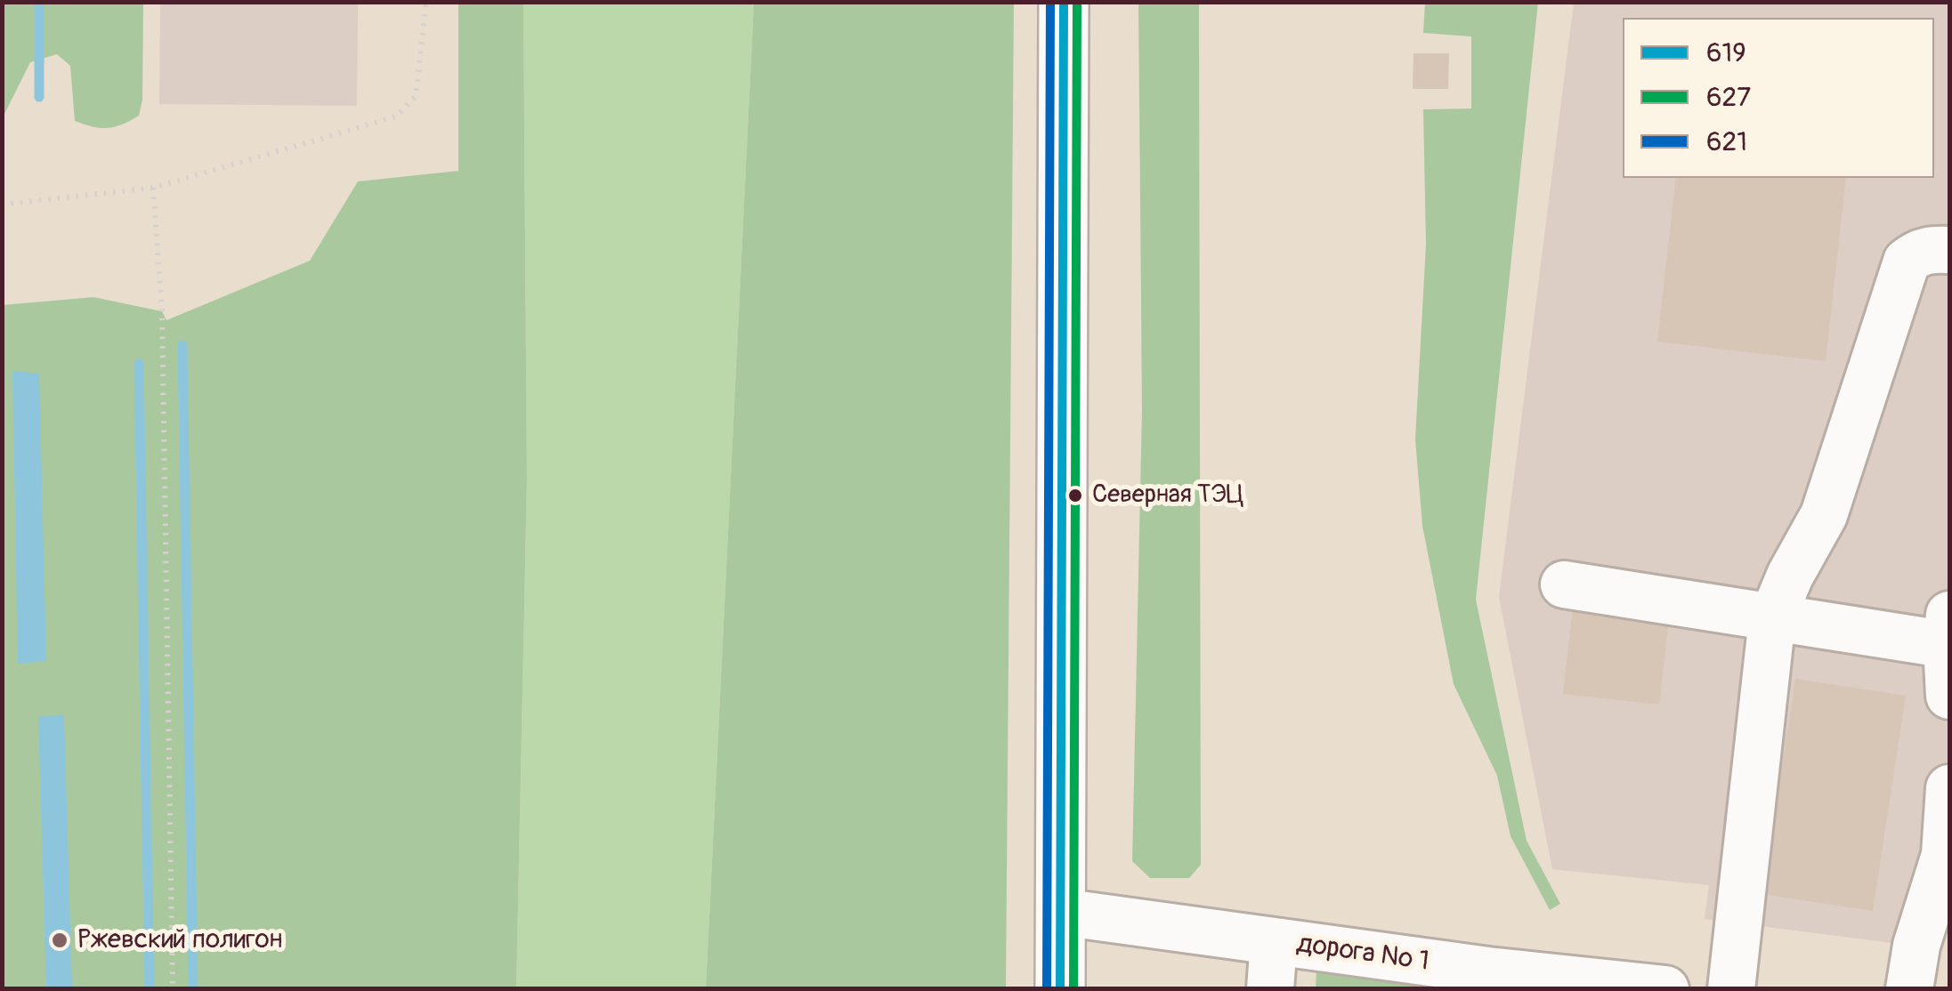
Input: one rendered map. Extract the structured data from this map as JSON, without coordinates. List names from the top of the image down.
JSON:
{
  "streets": {
    "street": ["дорога № 1"]
  },
  "places": ["Северная ТЭЦ", "Ржевский полигон"],
  "lines": ["transit line 619", "transit line 627", "transit line 621"],
  "legend": ["619", "627", "621"]
}
